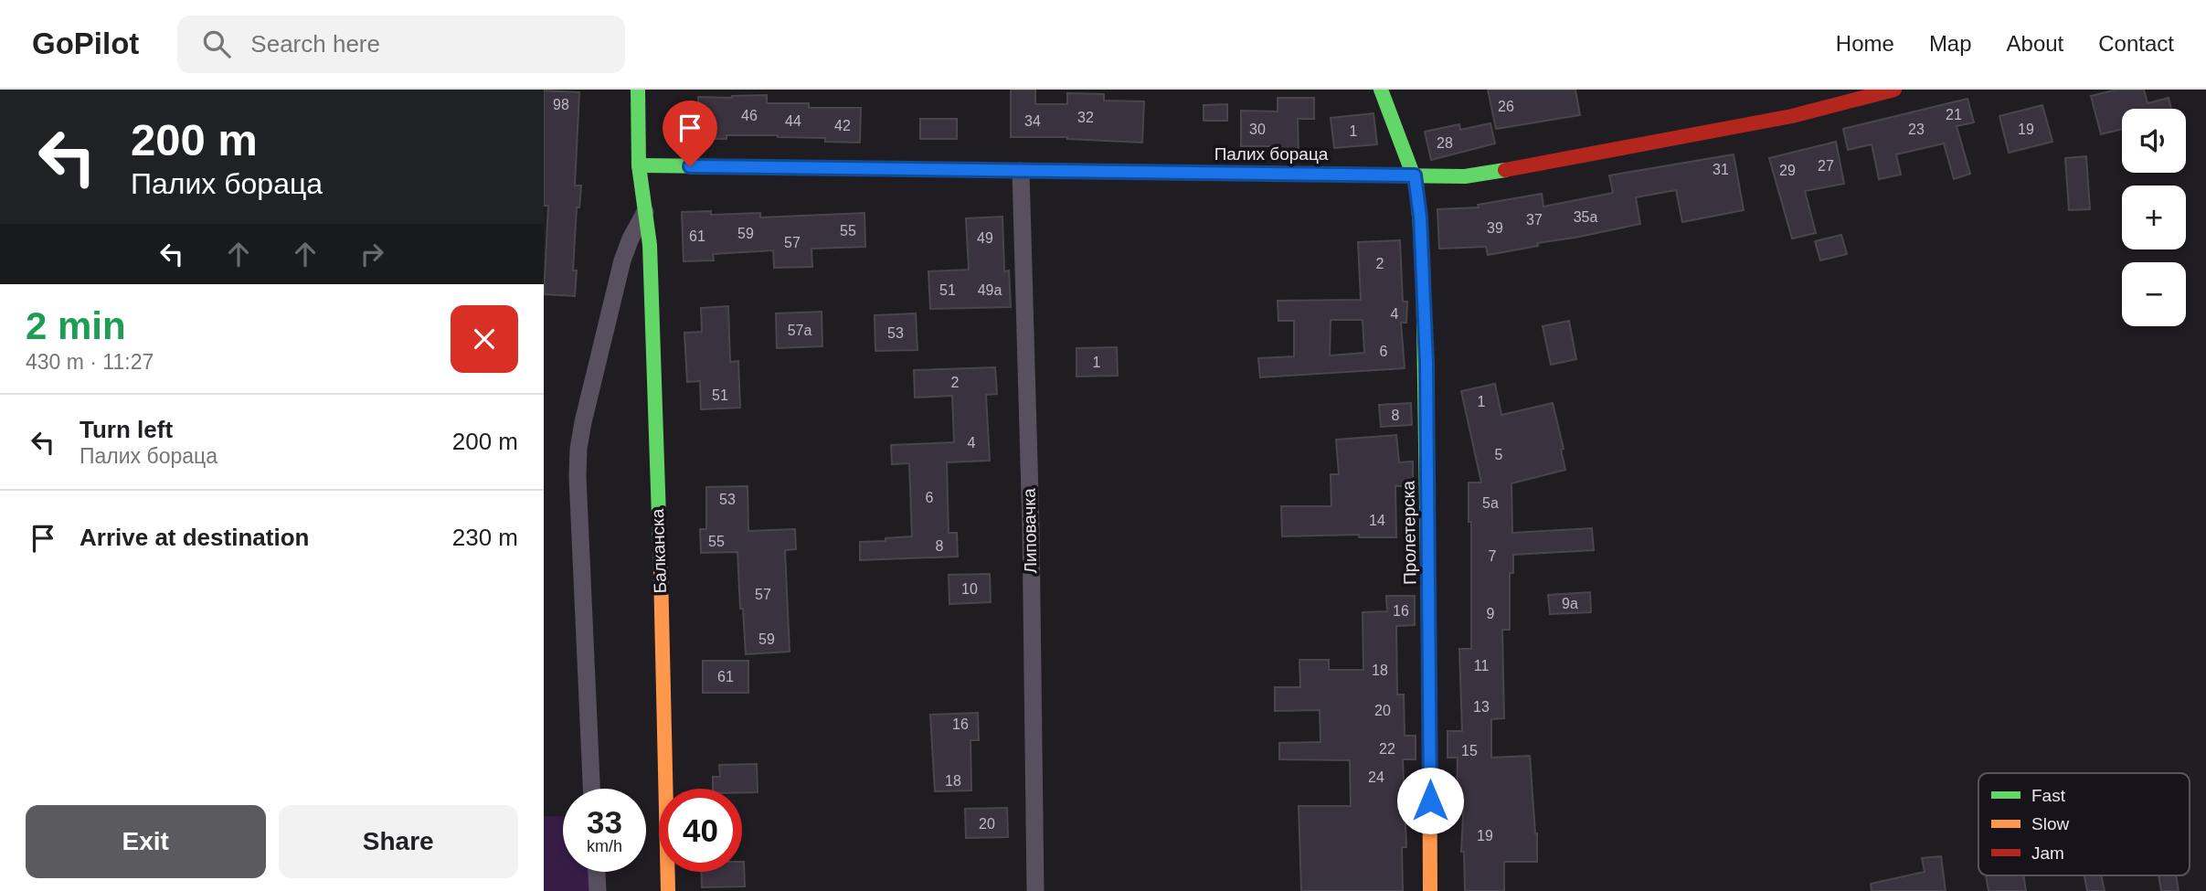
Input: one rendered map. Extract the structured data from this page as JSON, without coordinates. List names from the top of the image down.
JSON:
{
  "streets": {
    "street": [
      "Палих бораца",
      "Липовачка",
      "Пролетерска",
      "Балканска"
    ]
  },
  "crossings": [
    ["Палих бораца", "Липовачка"],
    ["Палих бораца", "Пролетерска"],
    ["Палих бораца", "Балканска"]
  ],
  "house_numbers": [
    "98",
    "26",
    "21",
    "46",
    "32",
    "44",
    "34",
    "42",
    "30",
    "23",
    "19",
    "1",
    "28",
    "27",
    "31",
    "29",
    "35a",
    "37",
    "39",
    "55",
    "59",
    "61",
    "49",
    "57",
    "2",
    "51",
    "49a",
    "4",
    "57a",
    "53",
    "6",
    "1",
    "2",
    "51",
    "1",
    "8",
    "4",
    "5",
    "6",
    "53",
    "5a",
    "14",
    "55",
    "8",
    "7",
    "10",
    "57",
    "9a",
    "16",
    "9",
    "59",
    "11",
    "18",
    "61",
    "13",
    "20",
    "16",
    "22",
    "15",
    "24",
    "18",
    "20",
    "19"
  ],
  "legend": ["Fast", "Slow", "Jam"],
  "page": {
    "header": "GoPilot",
    "search": "Search here",
    "nav": [
      "Home",
      "Map",
      "About",
      "Contact"
    ],
    "turn": ["200 m", "Палих бораца"],
    "map_buttons": ["+", "−"],
    "heading": ["2 min", "430 m · 11:27"],
    "list": [
      {
        "name": "Turn left",
        "note": "Палих бораца",
        "value": "200 m"
      },
      {
        "name": "Arrive at destination",
        "value": "230 m"
      }
    ],
    "speed": "33 km/h",
    "limit": "40",
    "buttons": ["Exit", "Share"]
  }
}
